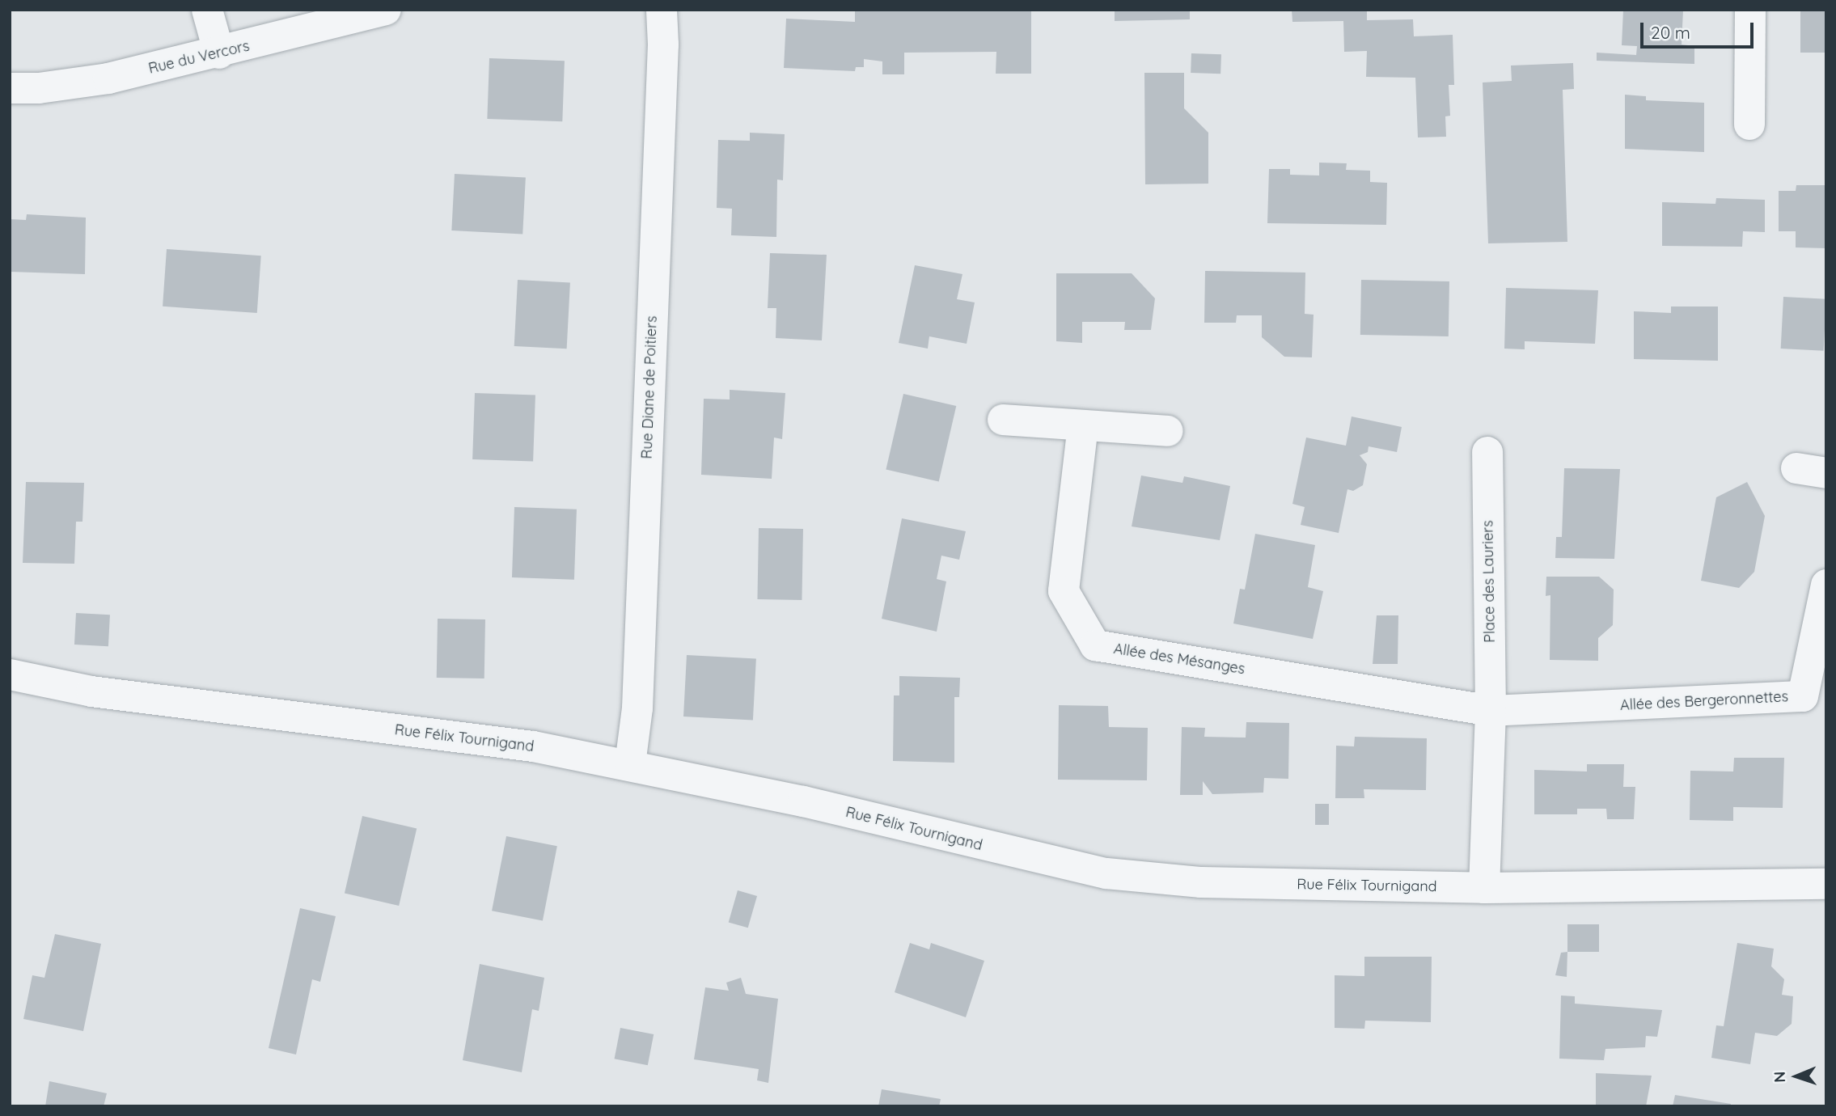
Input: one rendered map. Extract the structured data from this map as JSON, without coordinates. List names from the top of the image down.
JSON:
{
  "streets": {
    "street": [
      "Rue du Vercors",
      "Rue Diane de Poitiers",
      "Place des Lauriers",
      "Allée des Mésanges",
      "Allée des Bergeronnettes",
      "Rue Félix Tournigand"
    ]
  },
  "crossings": [
    ["Rue Diane de Poitiers", "Rue Félix Tournigand"],
    ["Place des Lauriers", "Allée des Mésanges"],
    ["Place des Lauriers", "Allée des Bergeronnettes"],
    ["Place des Lauriers", "Rue Félix Tournigand"],
    ["Allée des Mésanges", "Allée des Bergeronnettes"]
  ],
  "scale_bar": "20 m",
  "north": "left"
}
